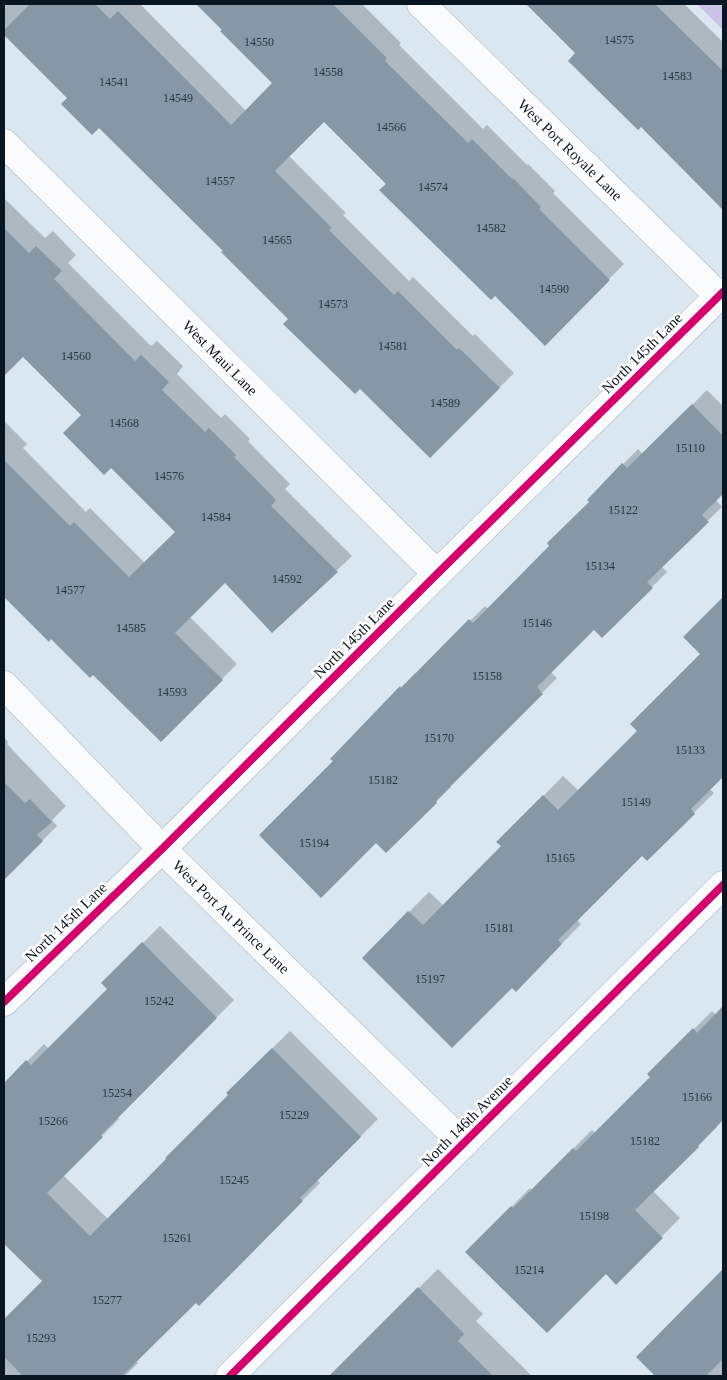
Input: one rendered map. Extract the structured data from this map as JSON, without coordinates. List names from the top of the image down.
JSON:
{
  "streets": {
    "street": [
      "West Port Royale Lane",
      "North 145th Lane",
      "West Maui Lane",
      "West Port Au Prince Lane",
      "North 146th Avenue"
    ]
  },
  "crossings": [
    ["West Port Royale Lane", "North 145th Lane"],
    ["North 145th Lane", "West Maui Lane"],
    ["North 145th Lane", "West Port Au Prince Lane"],
    ["West Port Au Prince Lane", "North 146th Avenue"]
  ],
  "house_numbers": [
    "14575",
    "14550",
    "14558",
    "14583",
    "14541",
    "14549",
    "14566",
    "14557",
    "14574",
    "14582",
    "14565",
    "14590",
    "14573",
    "14581",
    "14560",
    "14589",
    "14568",
    "15110",
    "14576",
    "15122",
    "14584",
    "15134",
    "14592",
    "14577",
    "15146",
    "14585",
    "15158",
    "14593",
    "15170",
    "15133",
    "15182",
    "15149",
    "15194",
    "15165",
    "15181",
    "15197",
    "15242",
    "15254",
    "15166",
    "15229",
    "15266",
    "15182",
    "15245",
    "15198",
    "15261",
    "15214",
    "15277",
    "15293"
  ]
}
